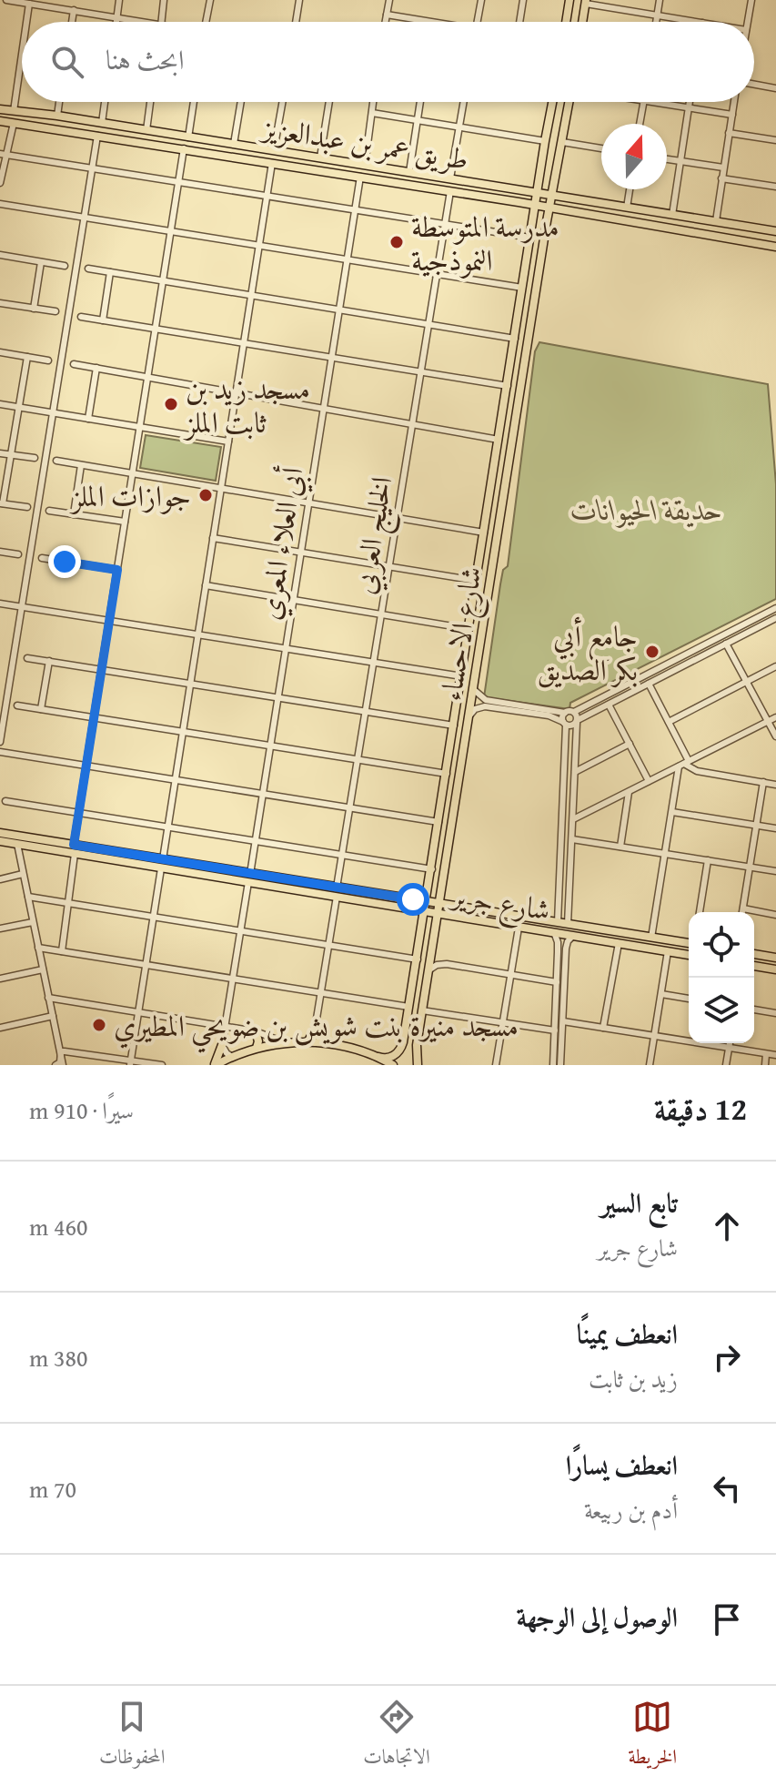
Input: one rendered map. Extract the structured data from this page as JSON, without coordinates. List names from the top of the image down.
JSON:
{
  "streets": {
    "main road": ["طريق عمر بن عبدالعزيز", "شارع الاحساء", "شارع جرير"],
    "street": ["الخليج العربي", "أبي العلاء المعري"]
  },
  "crossings": [
    ["طريق عمر بن عبدالعزيز", "الخليج العربي"],
    ["طريق عمر بن عبدالعزيز", "أبي العلاء المعري"],
    ["طريق عمر بن عبدالعزيز", "شارع الاحساء"],
    ["الخليج العربي", "شارع جرير"],
    ["أبي العلاء المعري", "شارع جرير"],
    ["شارع الاحساء", "شارع جرير"]
  ],
  "parks": ["حديقة الحيوانات"],
  "places": [
    "مدرسة المتوسطة النموذجية",
    "مسجد زيد بن ثابت الملز",
    "جوازات الملز",
    "جامع أبي بكر الصديق",
    "مسجد منيرة بنت شويش بن ضويحي المطيري"
  ],
  "north": "top",
  "page": {
    "search": "ابحث هنا",
    "heading": ["12 دقيقة", "سيرًا · 910 m"],
    "list": [
      ["تابع السير", "شارع جرير", "460 m"],
      ["انعطف يمينًا", "زيد بن ثابت", "380 m"],
      ["انعطف يسارًا", "أدم بن ربيعة", "70 m"],
      "الوصول إلى الوجهة"
    ],
    "nav": ["الخريطة", "الاتجاهات", "المحفوظات"]
  }
}
